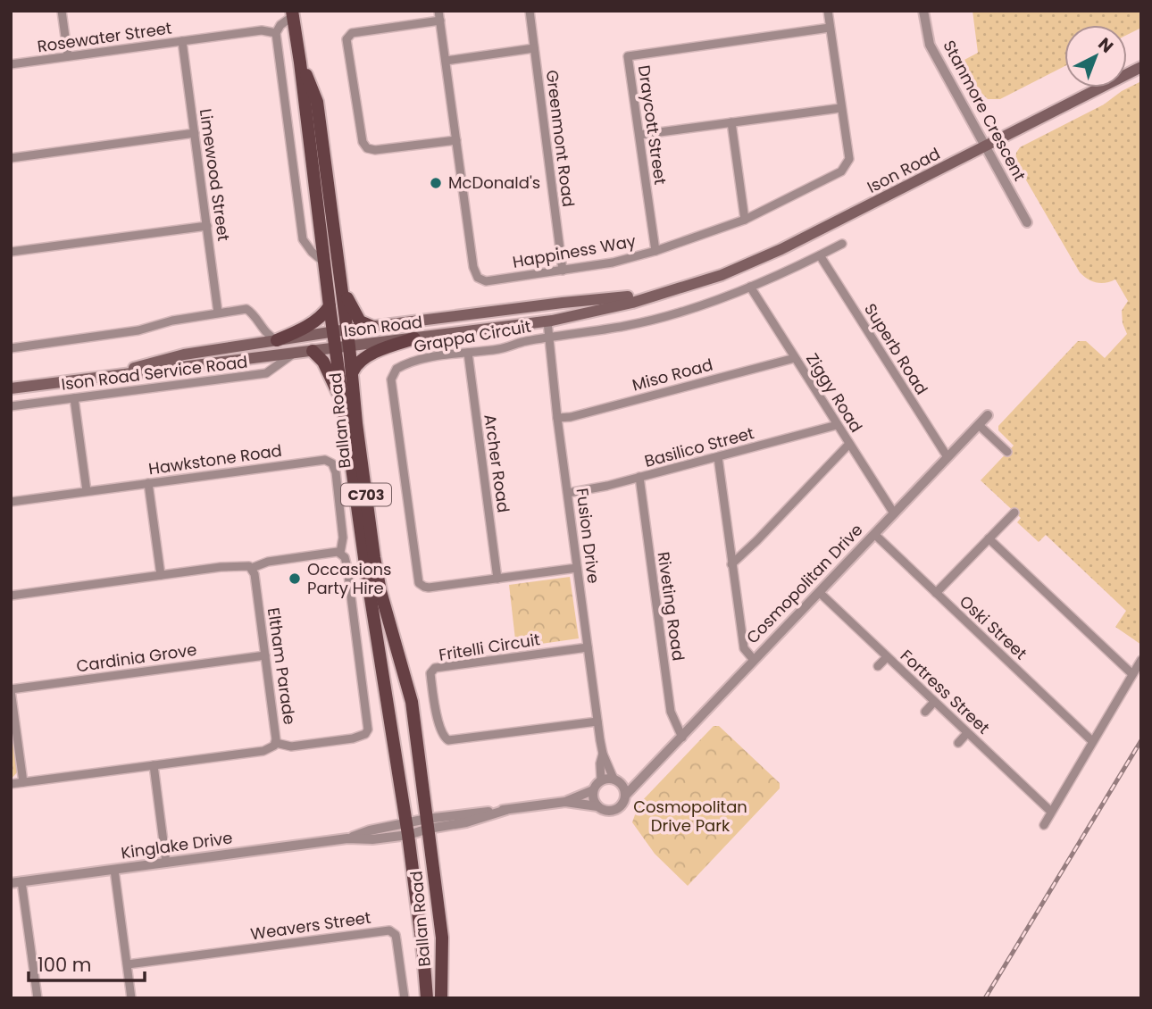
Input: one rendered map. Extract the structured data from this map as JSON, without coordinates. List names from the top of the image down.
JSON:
{
  "streets": {
    "main road": ["Ison Road", "Ballan Road", "C703"],
    "street": [
      "Rosewater Street",
      "Stanmore Crescent",
      "Draycott Street",
      "Greenmont Road",
      "Limewood Street",
      "Happiness Way",
      "Grappa Circuit",
      "Superb Road",
      "Ison Road Service Road",
      "Miso Road",
      "Ziggy Road",
      "Basilico Street",
      "Hawkstone Road",
      "Archer Road",
      "Fusion Drive",
      "Cosmopolitan Drive",
      "Riveting Road",
      "Oski Street",
      "Fritelli Circuit",
      "Cardinia Grove",
      "Eltham Parade",
      "Fortress Street",
      "Kinglake Drive",
      "Weavers Street"
    ]
  },
  "crossings": [
    ["Rosewater Street", "Limewood Street"],
    ["Rosewater Street", "Ballan Road"],
    ["Stanmore Crescent", "Ison Road"],
    ["Draycott Street", "Happiness Way"],
    ["Greenmont Road", "Happiness Way"],
    ["Ison Road", "Ison Road Service Road"],
    ["Ison Road", "Ballan Road"],
    ["Ison Road", "Fusion Drive"],
    ["Grappa Circuit", "Superb Road"],
    ["Grappa Circuit", "Ziggy Road"],
    ["Grappa Circuit", "Archer Road"],
    ["Grappa Circuit", "Fusion Drive"],
    ["Superb Road", "Cosmopolitan Drive"],
    ["Miso Road", "Ziggy Road"],
    ["Miso Road", "Fusion Drive"],
    ["Ziggy Road", "Basilico Street"],
    ["Ziggy Road", "Cosmopolitan Drive"],
    ["Ballan Road", "Kinglake Drive"],
    ["Basilico Street", "Fusion Drive"],
    ["Basilico Street", "Riveting Road"],
    ["Fusion Drive", "Cosmopolitan Drive"],
    ["Fusion Drive", "Fritelli Circuit"],
    ["Cosmopolitan Drive", "Riveting Road"],
    ["Cosmopolitan Drive", "Oski Street"],
    ["Cosmopolitan Drive", "Fortress Street"],
    ["Cardinia Grove", "Eltham Parade"]
  ],
  "parks": ["Cosmopolitan Drive Park"],
  "places": ["McDonald's", "Occasions Party Hire"],
  "scale_bar": "100 m",
  "north": "top right"
}
